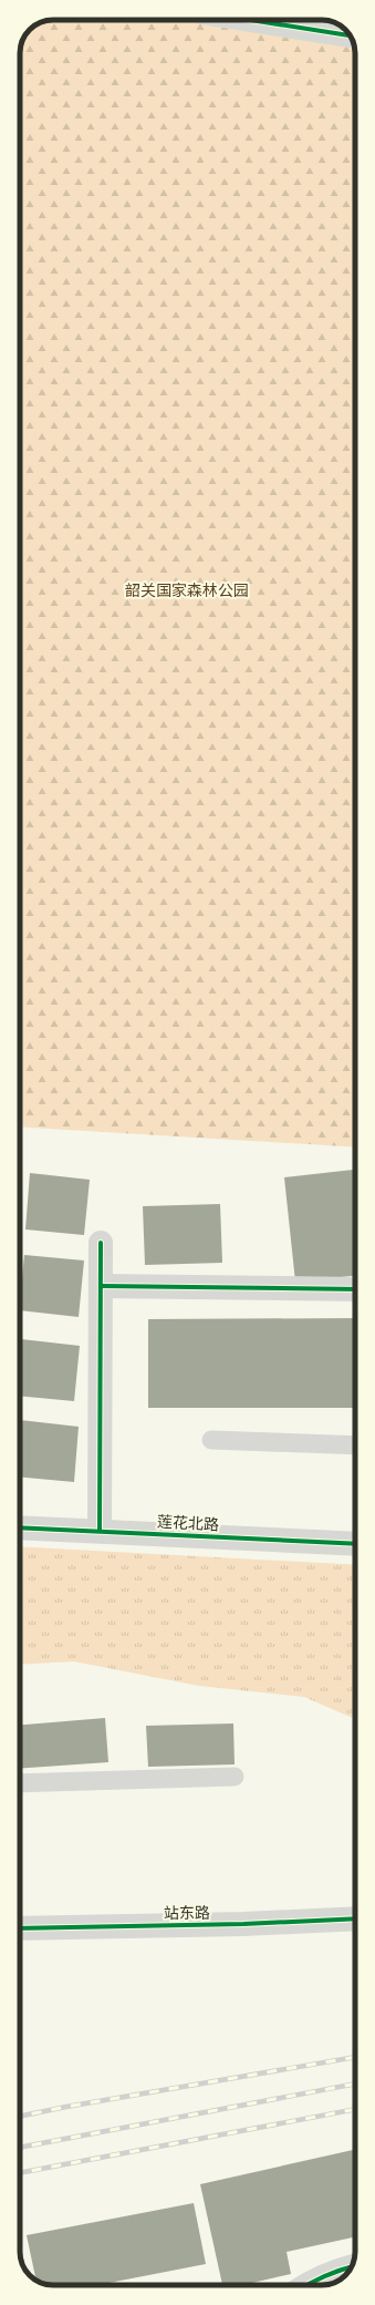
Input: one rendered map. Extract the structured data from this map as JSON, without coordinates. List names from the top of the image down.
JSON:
{
  "streets": {
    "street": ["莲花北路", "站东路"]
  },
  "parks": ["韶关国家森林公园"]
}
